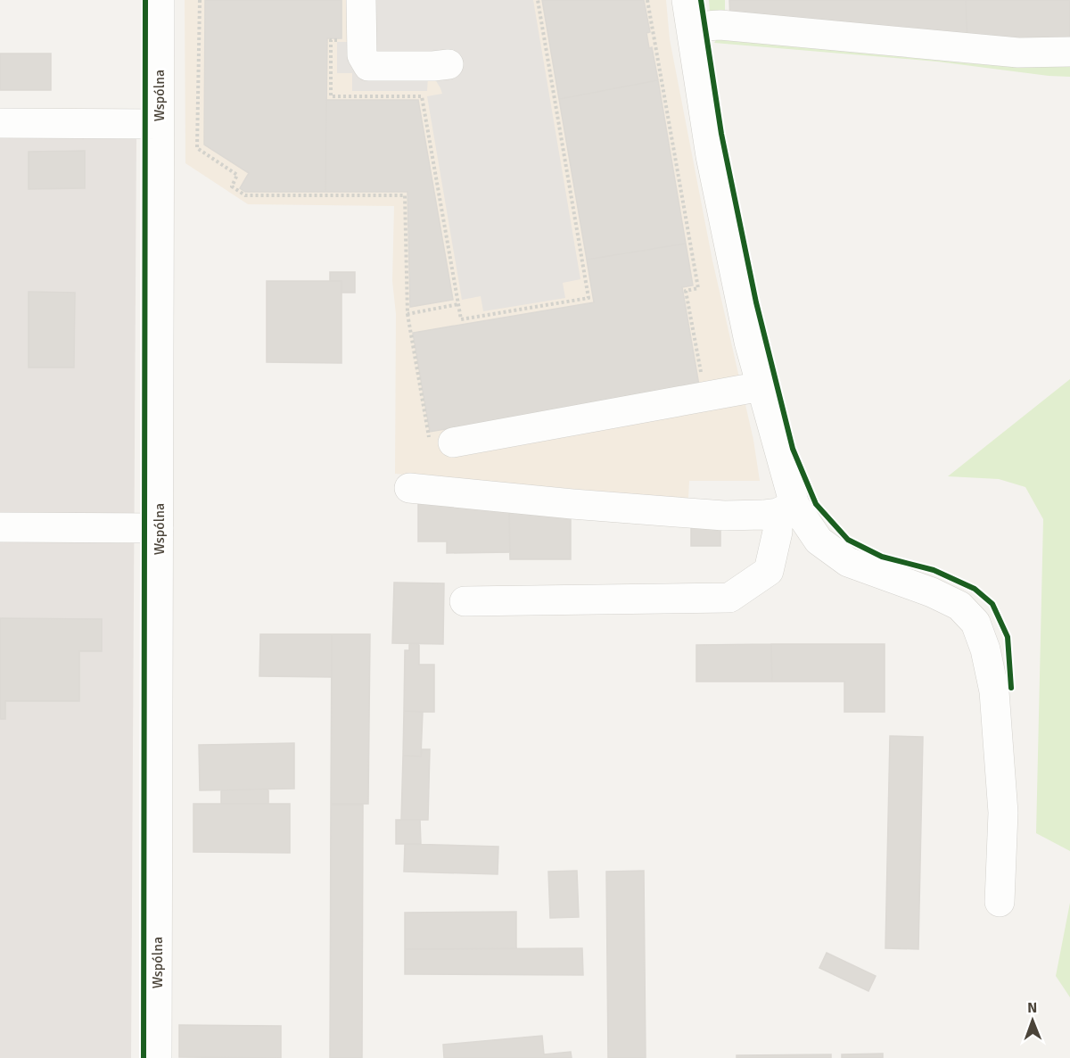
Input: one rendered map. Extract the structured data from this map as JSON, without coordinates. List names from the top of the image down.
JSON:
{
  "streets": {
    "street": ["Wspólna"]
  },
  "north": "top"
}
